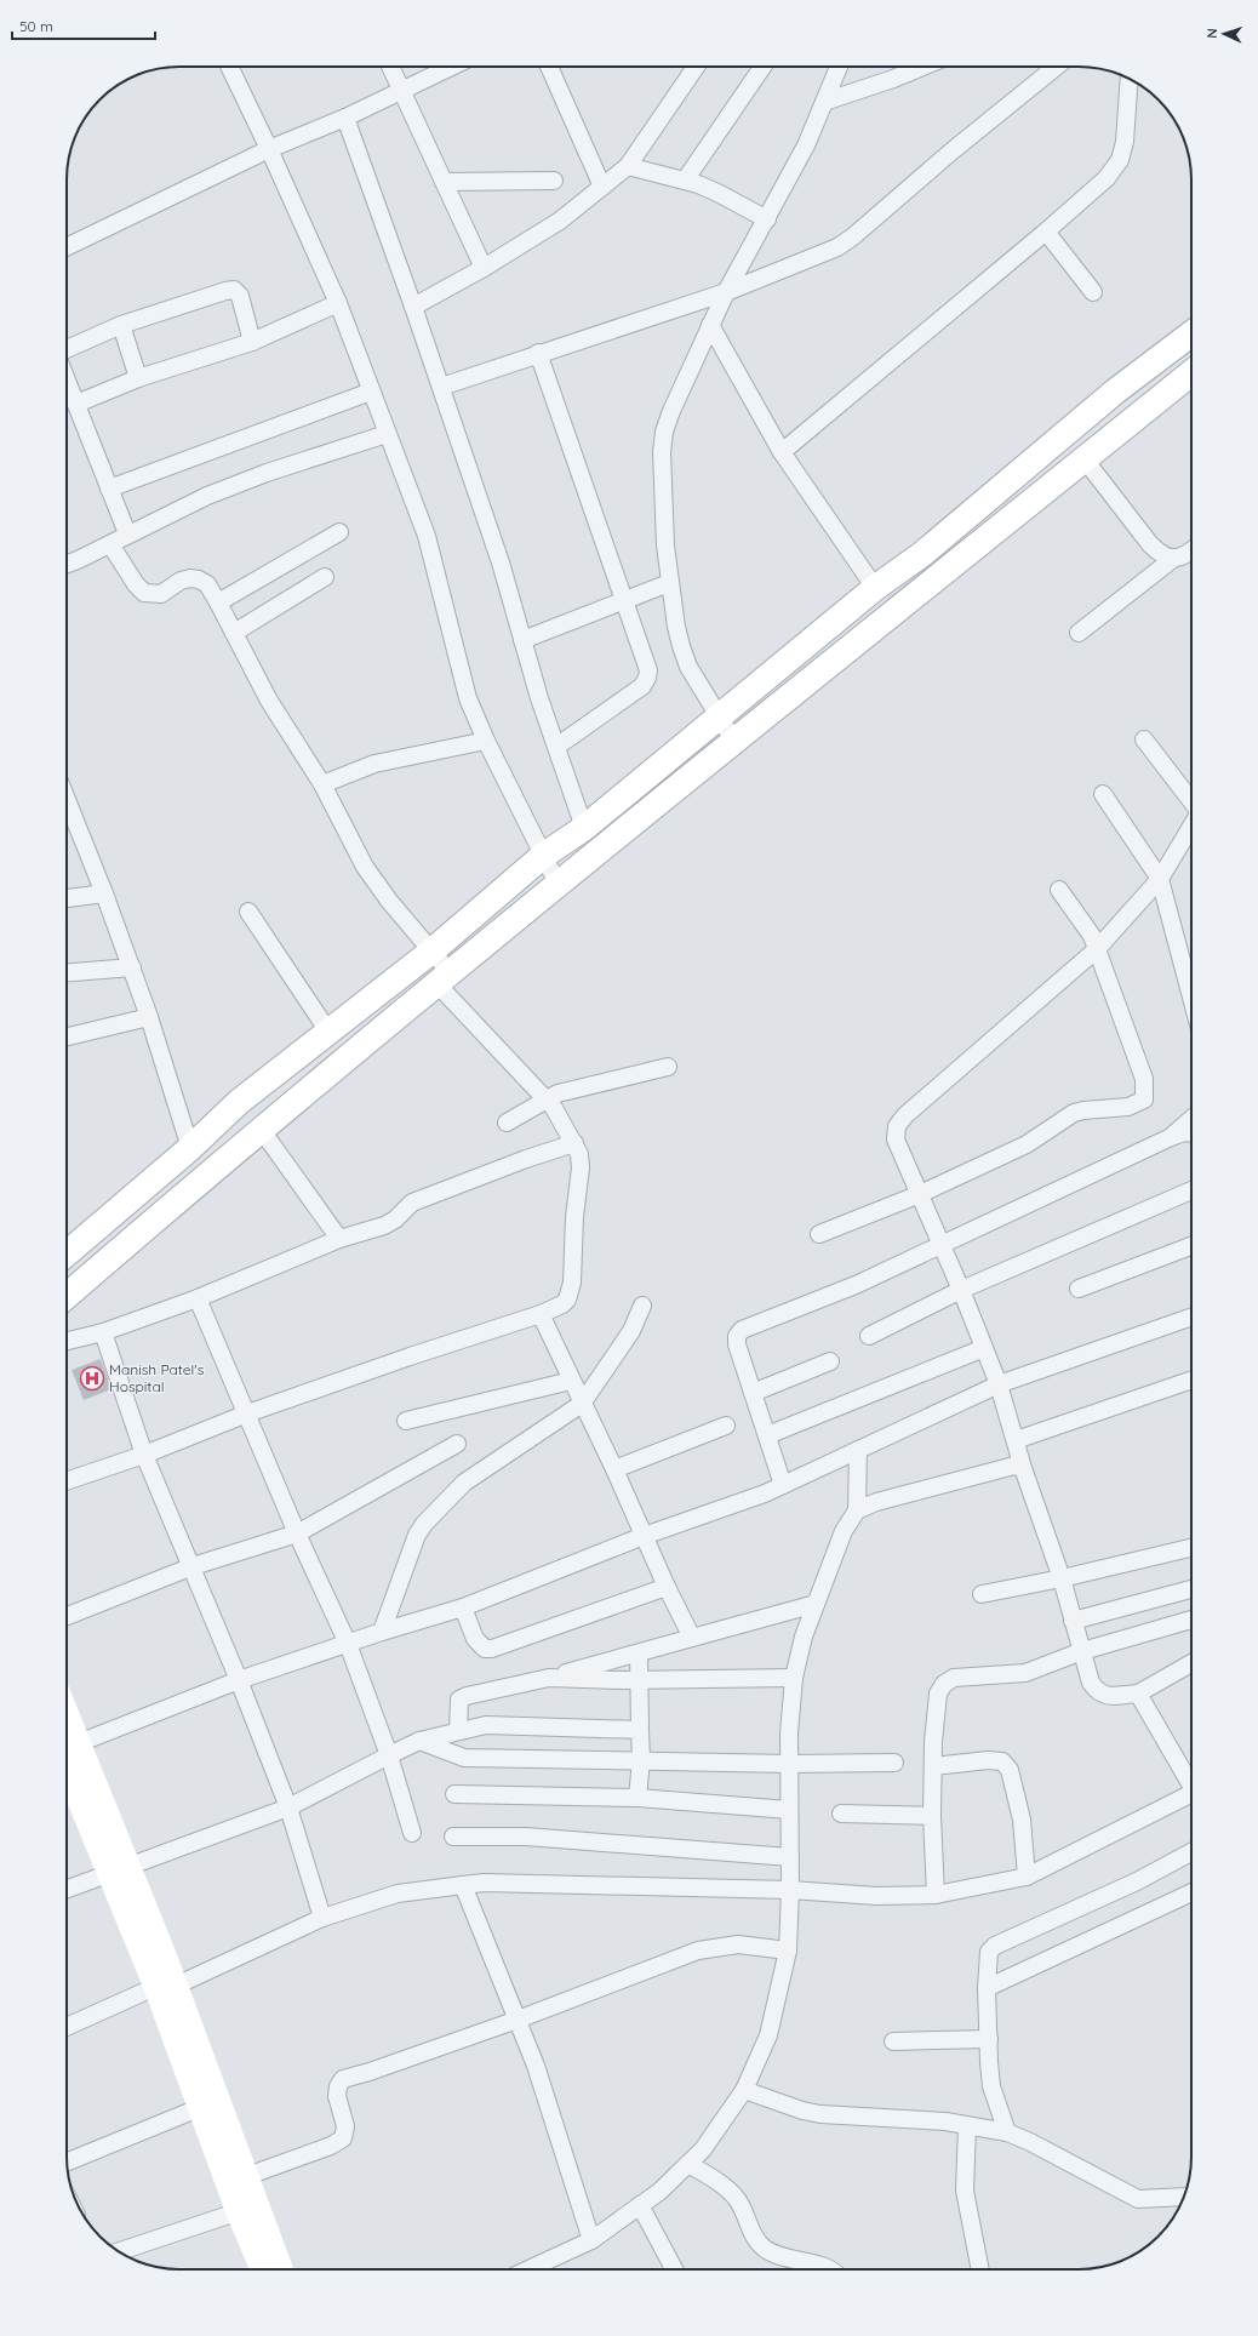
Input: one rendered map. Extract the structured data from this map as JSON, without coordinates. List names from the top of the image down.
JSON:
{
  "places": {
    "hospital": ["Manish Patel's Hospital"]
  },
  "scale_bar": "50 m",
  "north": "left"
}
